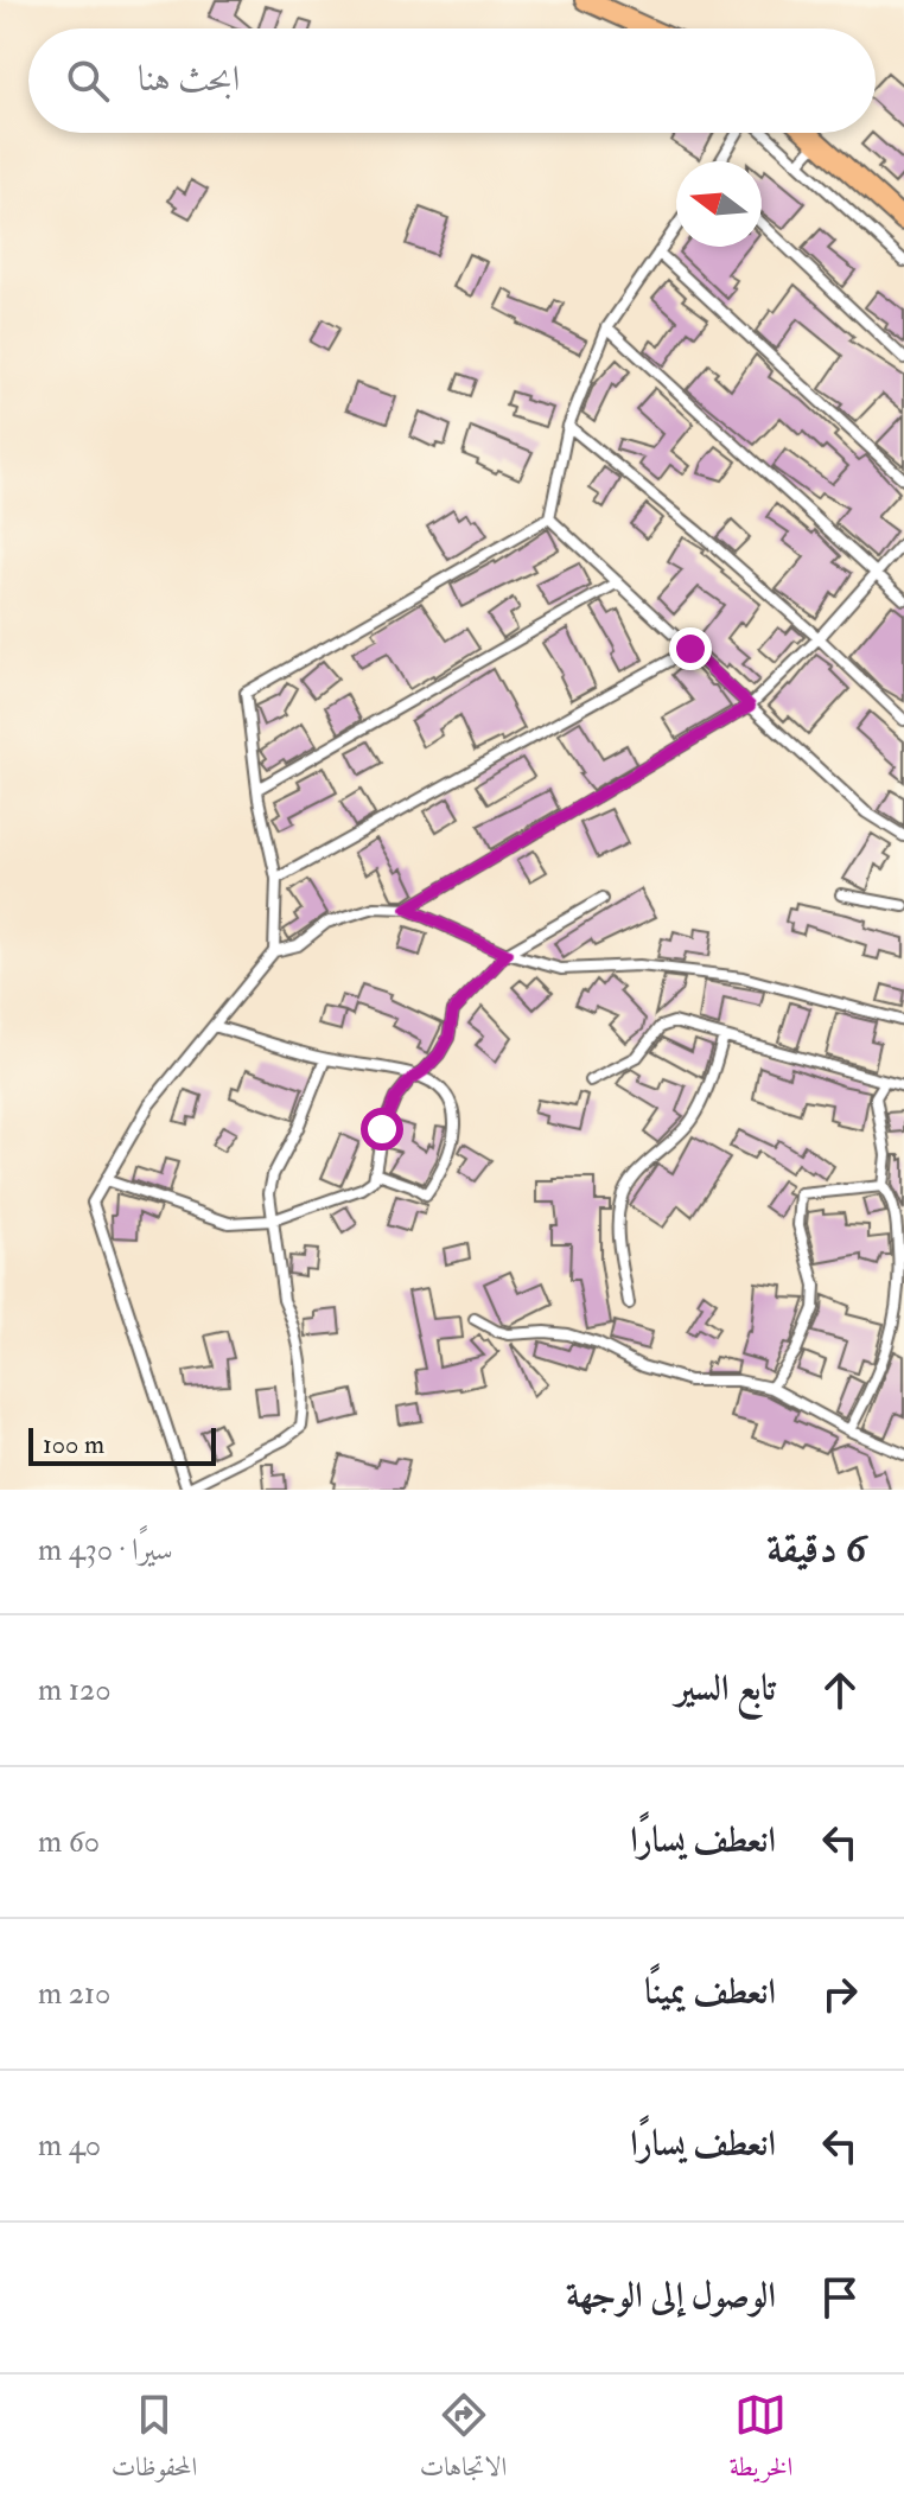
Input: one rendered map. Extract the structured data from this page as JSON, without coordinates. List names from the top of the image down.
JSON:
{
  "scale_bar": "100 m",
  "north": "left",
  "page": {
    "search": "ابحث هنا",
    "scale": "100 m",
    "heading": ["6 دقيقة", "سيرًا · 430 m"],
    "list": [
      ["تابع السير", "120 m"],
      ["انعطف يسارًا", "60 m"],
      ["انعطف يمينًا", "210 m"],
      ["انعطف يسارًا", "40 m"],
      "الوصول إلى الوجهة"
    ],
    "nav": ["الخريطة", "الاتجاهات", "المحفوظات"]
  }
}
